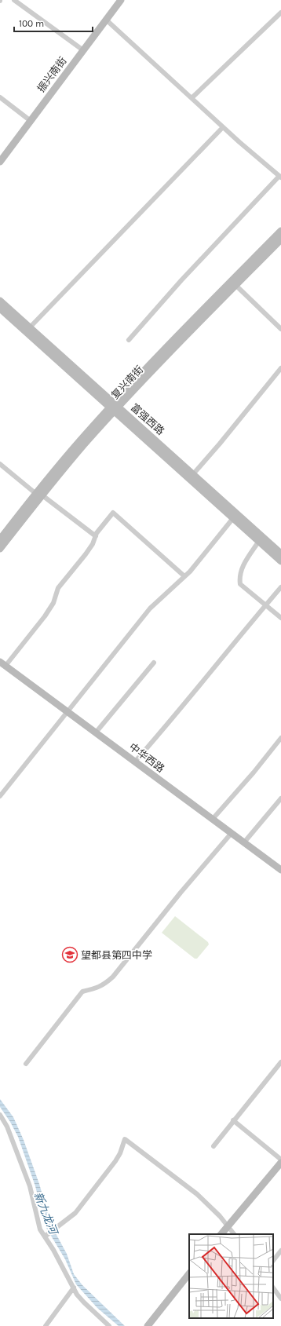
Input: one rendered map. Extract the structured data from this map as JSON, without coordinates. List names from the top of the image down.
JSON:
{
  "streets": {
    "main road": [
      "振兴南街",
      "复兴南街",
      "富强西路",
      "中华西路"
    ]
  },
  "crossings": [
    ["复兴南街", "富强西路"]
  ],
  "water": ["新九龙河"],
  "places": {
    "school or university": ["望都县第四中学"]
  },
  "scale_bar": "100 m"
}
